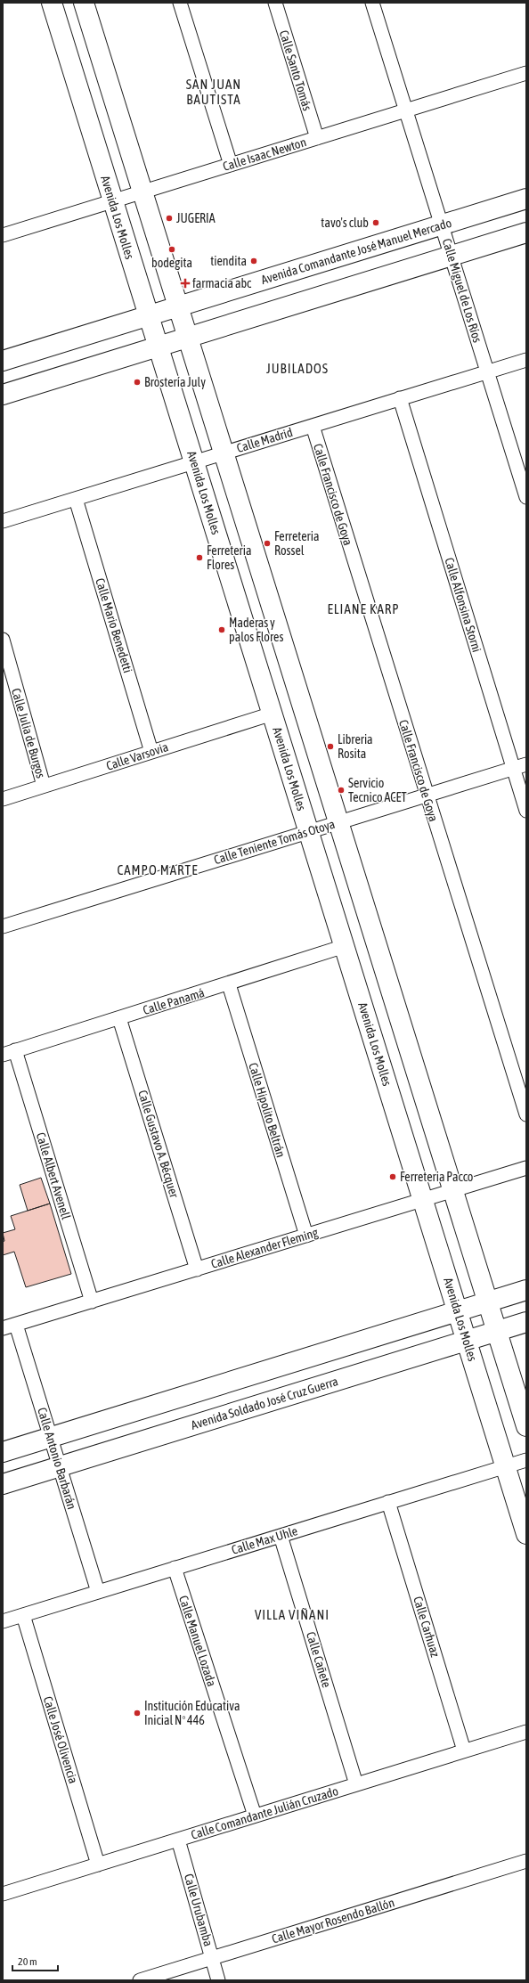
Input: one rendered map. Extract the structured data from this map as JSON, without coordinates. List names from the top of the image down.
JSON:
{
  "streets": {
    "street": [
      "Calle Santo Tomás",
      "Calle Isaac Newton",
      "Avenida Los Molles",
      "Avenida Comandante José Manuel Mercado",
      "Calle Miguel de Los Ríos",
      "Calle Madrid",
      "Calle Francisco de Goya",
      "Calle Alfonsina Storni",
      "Calle Mario Benedetti",
      "Calle Julia de Burgos",
      "Calle Varsovia",
      "Calle Teniente Tomás Otoya",
      "Calle Panamá",
      "Calle Hipolito Beltrán",
      "Calle Gustavo A. Bécquer",
      "Calle Albert Avenell",
      "Calle Alexander Fleming",
      "Avenida Soldado José Cruz Guerra",
      "Calle Antonio Barbarán",
      "Calle Max Uhle",
      "Calle Carhuaz",
      "Calle Manuel Lozada",
      "Calle Cañete",
      "Calle José Olivencia",
      "Calle Comandante Julián Cruzado",
      "Calle Urubamba",
      "Calle Mayor Rosendo Ballón"
    ]
  },
  "crossings": [
    ["Calle Santo Tomás", "Calle Isaac Newton"],
    ["Calle Isaac Newton", "Avenida Los Molles"],
    ["Calle Isaac Newton", "Calle Miguel de Los Ríos"],
    ["Avenida Los Molles", "Avenida Comandante José Manuel Mercado"],
    ["Avenida Los Molles", "Calle Madrid"],
    ["Avenida Los Molles", "Calle Varsovia"],
    ["Avenida Los Molles", "Calle Teniente Tomás Otoya"],
    ["Avenida Los Molles", "Calle Panamá"],
    ["Avenida Los Molles", "Calle Alexander Fleming"],
    ["Avenida Los Molles", "Avenida Soldado José Cruz Guerra"],
    ["Avenida Los Molles", "Calle Max Uhle"],
    ["Avenida Comandante José Manuel Mercado", "Calle Miguel de Los Ríos"],
    ["Calle Miguel de Los Ríos", "Calle Madrid"],
    ["Calle Madrid", "Calle Francisco de Goya"],
    ["Calle Madrid", "Calle Alfonsina Storni"],
    ["Calle Madrid", "Calle Mario Benedetti"],
    ["Calle Francisco de Goya", "Calle Teniente Tomás Otoya"],
    ["Calle Alfonsina Storni", "Calle Teniente Tomás Otoya"],
    ["Calle Mario Benedetti", "Calle Varsovia"],
    ["Calle Julia de Burgos", "Calle Varsovia"],
    ["Calle Panamá", "Calle Hipolito Beltrán"],
    ["Calle Panamá", "Calle Gustavo A. Bécquer"],
    ["Calle Panamá", "Calle Albert Avenell"],
    ["Calle Hipolito Beltrán", "Calle Alexander Fleming"],
    ["Calle Gustavo A. Bécquer", "Calle Alexander Fleming"],
    ["Calle Albert Avenell", "Calle Alexander Fleming"],
    ["Calle Alexander Fleming", "Calle Antonio Barbarán"],
    ["Avenida Soldado José Cruz Guerra", "Calle Antonio Barbarán"],
    ["Calle Antonio Barbarán", "Calle Max Uhle"],
    ["Calle Max Uhle", "Calle Carhuaz"],
    ["Calle Max Uhle", "Calle Manuel Lozada"],
    ["Calle Max Uhle", "Calle Cañete"],
    ["Calle Max Uhle", "Calle José Olivencia"],
    ["Calle Carhuaz", "Calle Comandante Julián Cruzado"],
    ["Calle Manuel Lozada", "Calle Comandante Julián Cruzado"],
    ["Calle Cañete", "Calle Comandante Julián Cruzado"],
    ["Calle José Olivencia", "Calle Comandante Julián Cruzado"],
    ["Calle Comandante Julián Cruzado", "Calle Urubamba"],
    ["Calle Urubamba", "Calle Mayor Rosendo Ballón"]
  ],
  "districts": [
    "SAN JUAN BAUTISTA",
    "JUBILADOS",
    "ELIANE KARP",
    "CAMPO MARTE",
    "VILLA VIÑANI"
  ],
  "places": {
    "other": [
      "JUGERIA",
      "tavo's club",
      "bodegita",
      "tiendita",
      "Brostería July",
      "Ferreteria Rossel",
      "Ferreteria Flores",
      "Maderas y palos Flores",
      "Libreria Rosita",
      "Servicio Tecnico ACET",
      "Ferreteria Pacco",
      "Institución Educativa Inicial Nº 446"
    ],
    "health": ["farmacia abc"]
  },
  "scale_bar": "20 m"
}
